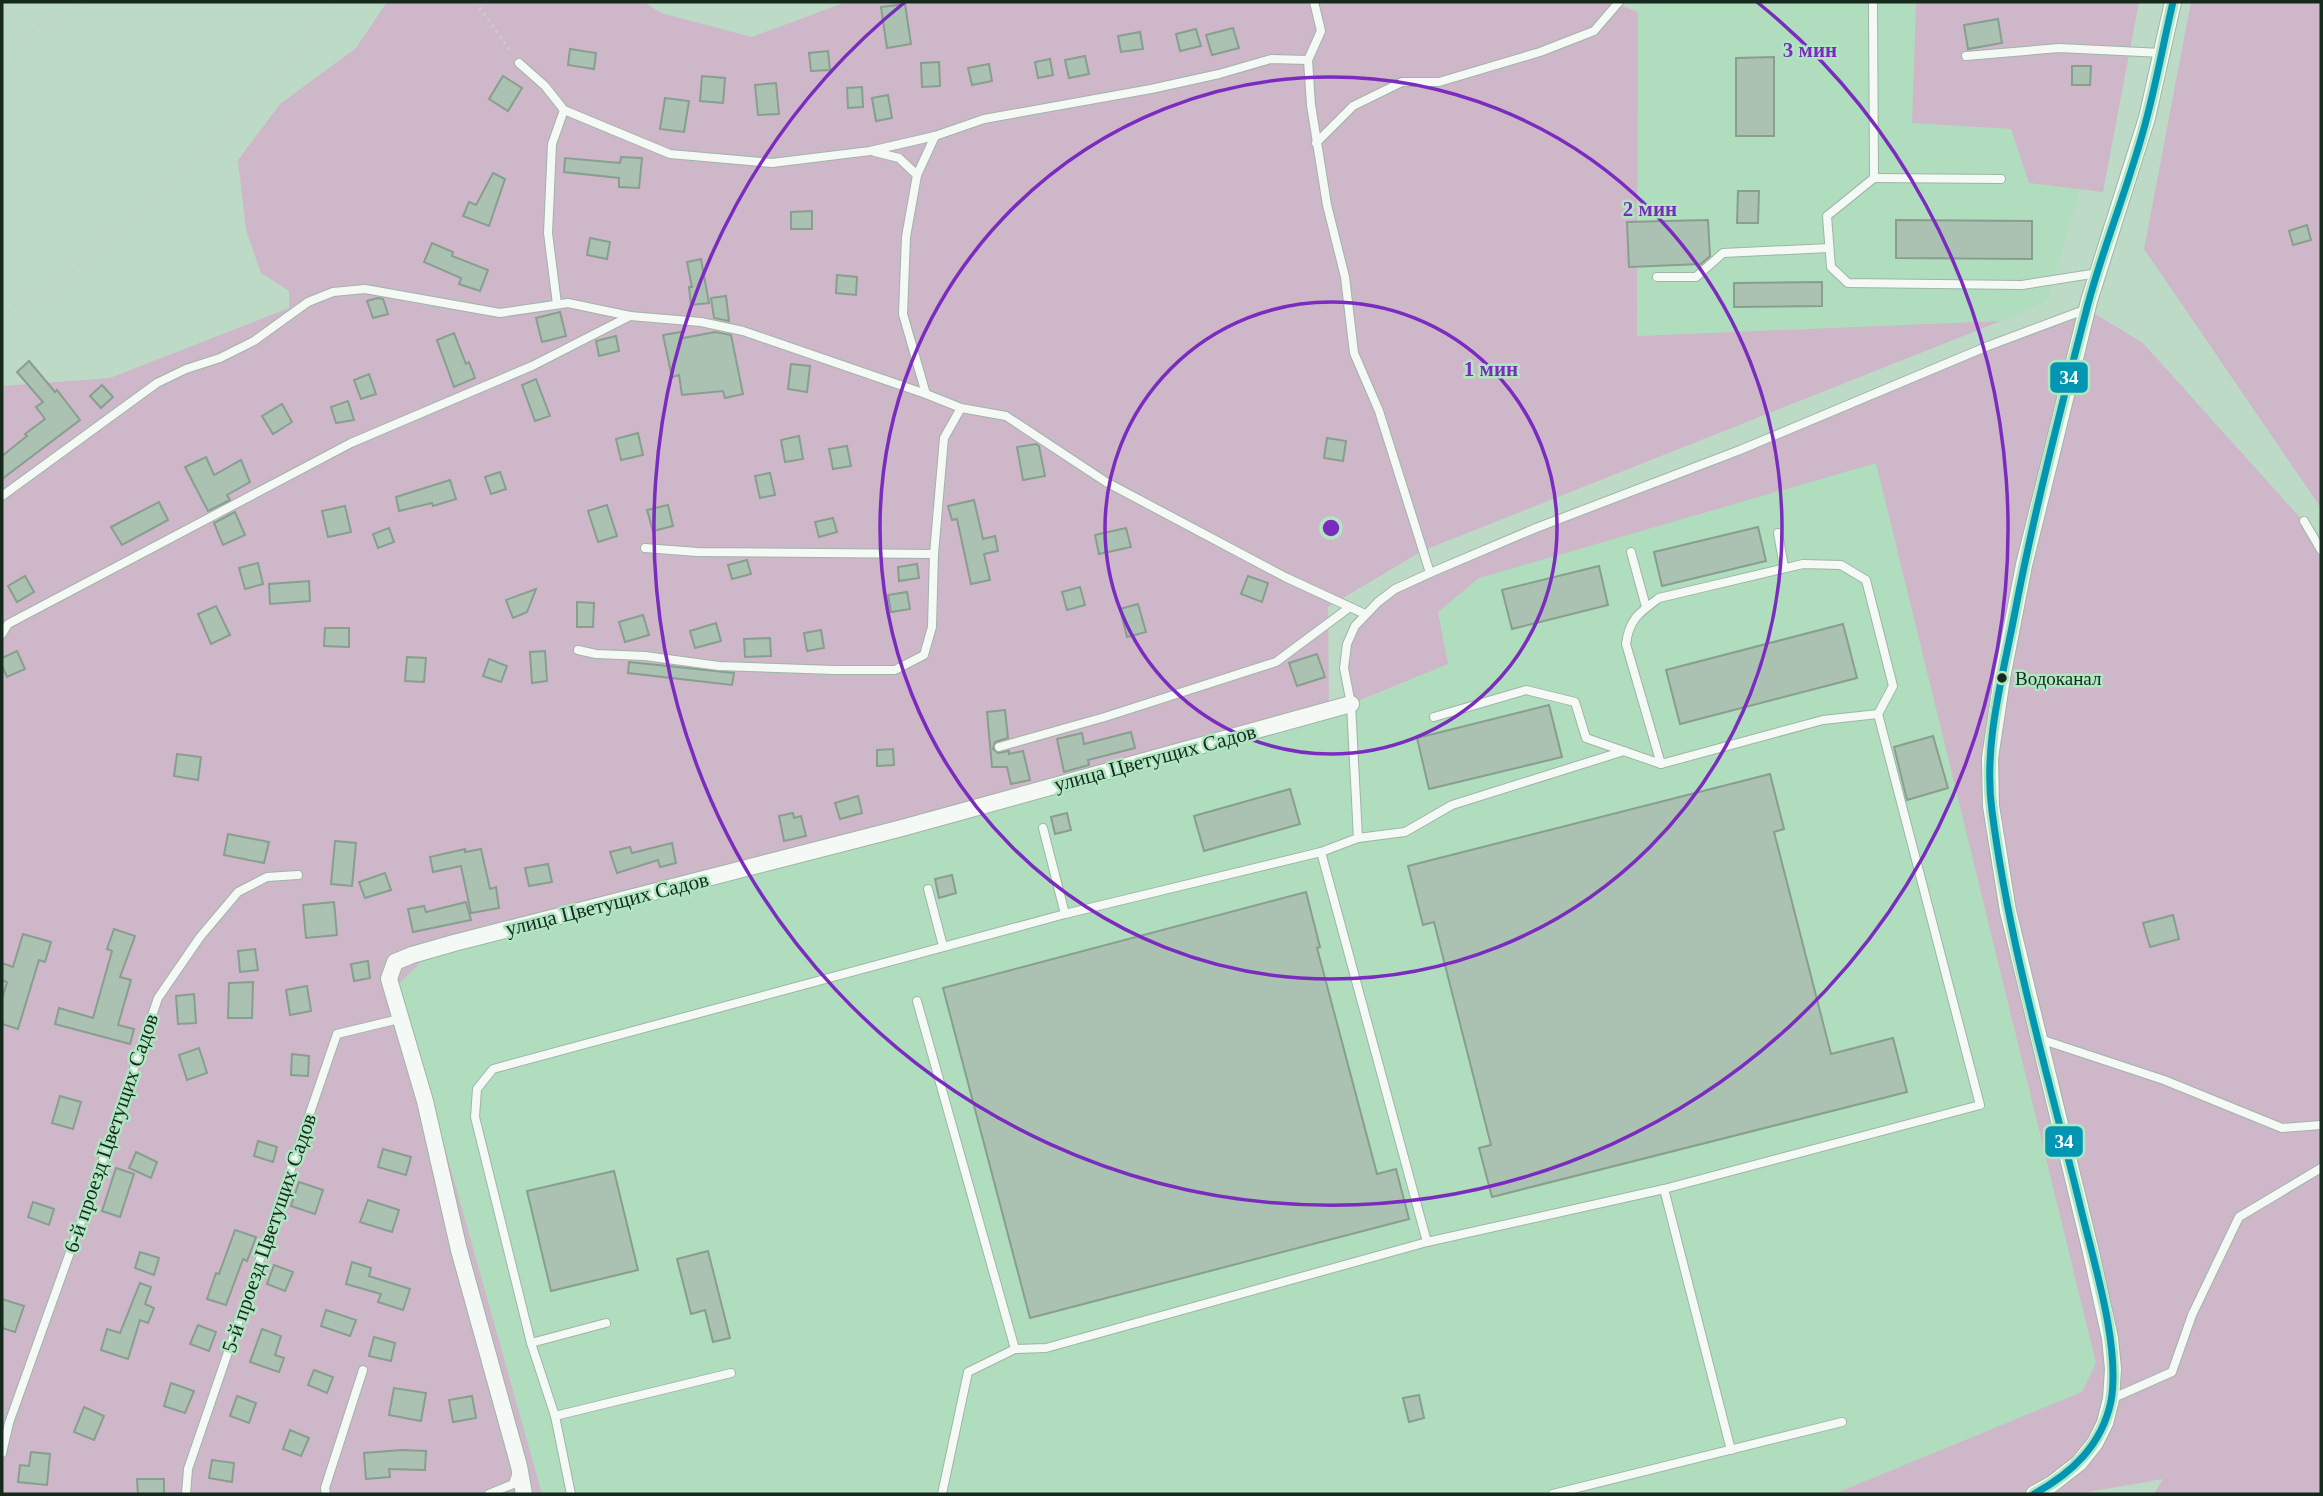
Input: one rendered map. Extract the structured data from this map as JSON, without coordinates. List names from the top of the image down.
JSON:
{
  "streets": {
    "street": ["улица Цветущих Садов"],
    "lane": ["6-й проезд Цветущих Садов", "5-й проезд Цветущих Садов"]
  },
  "crossings": [
    ["улица Цветущих Садов", "5-й проезд Цветущих Садов"]
  ],
  "places": ["Водоканал"],
  "lines": ["transit line 34"],
  "rings": ["3 мин", "2 мин", "1 мин"]
}
